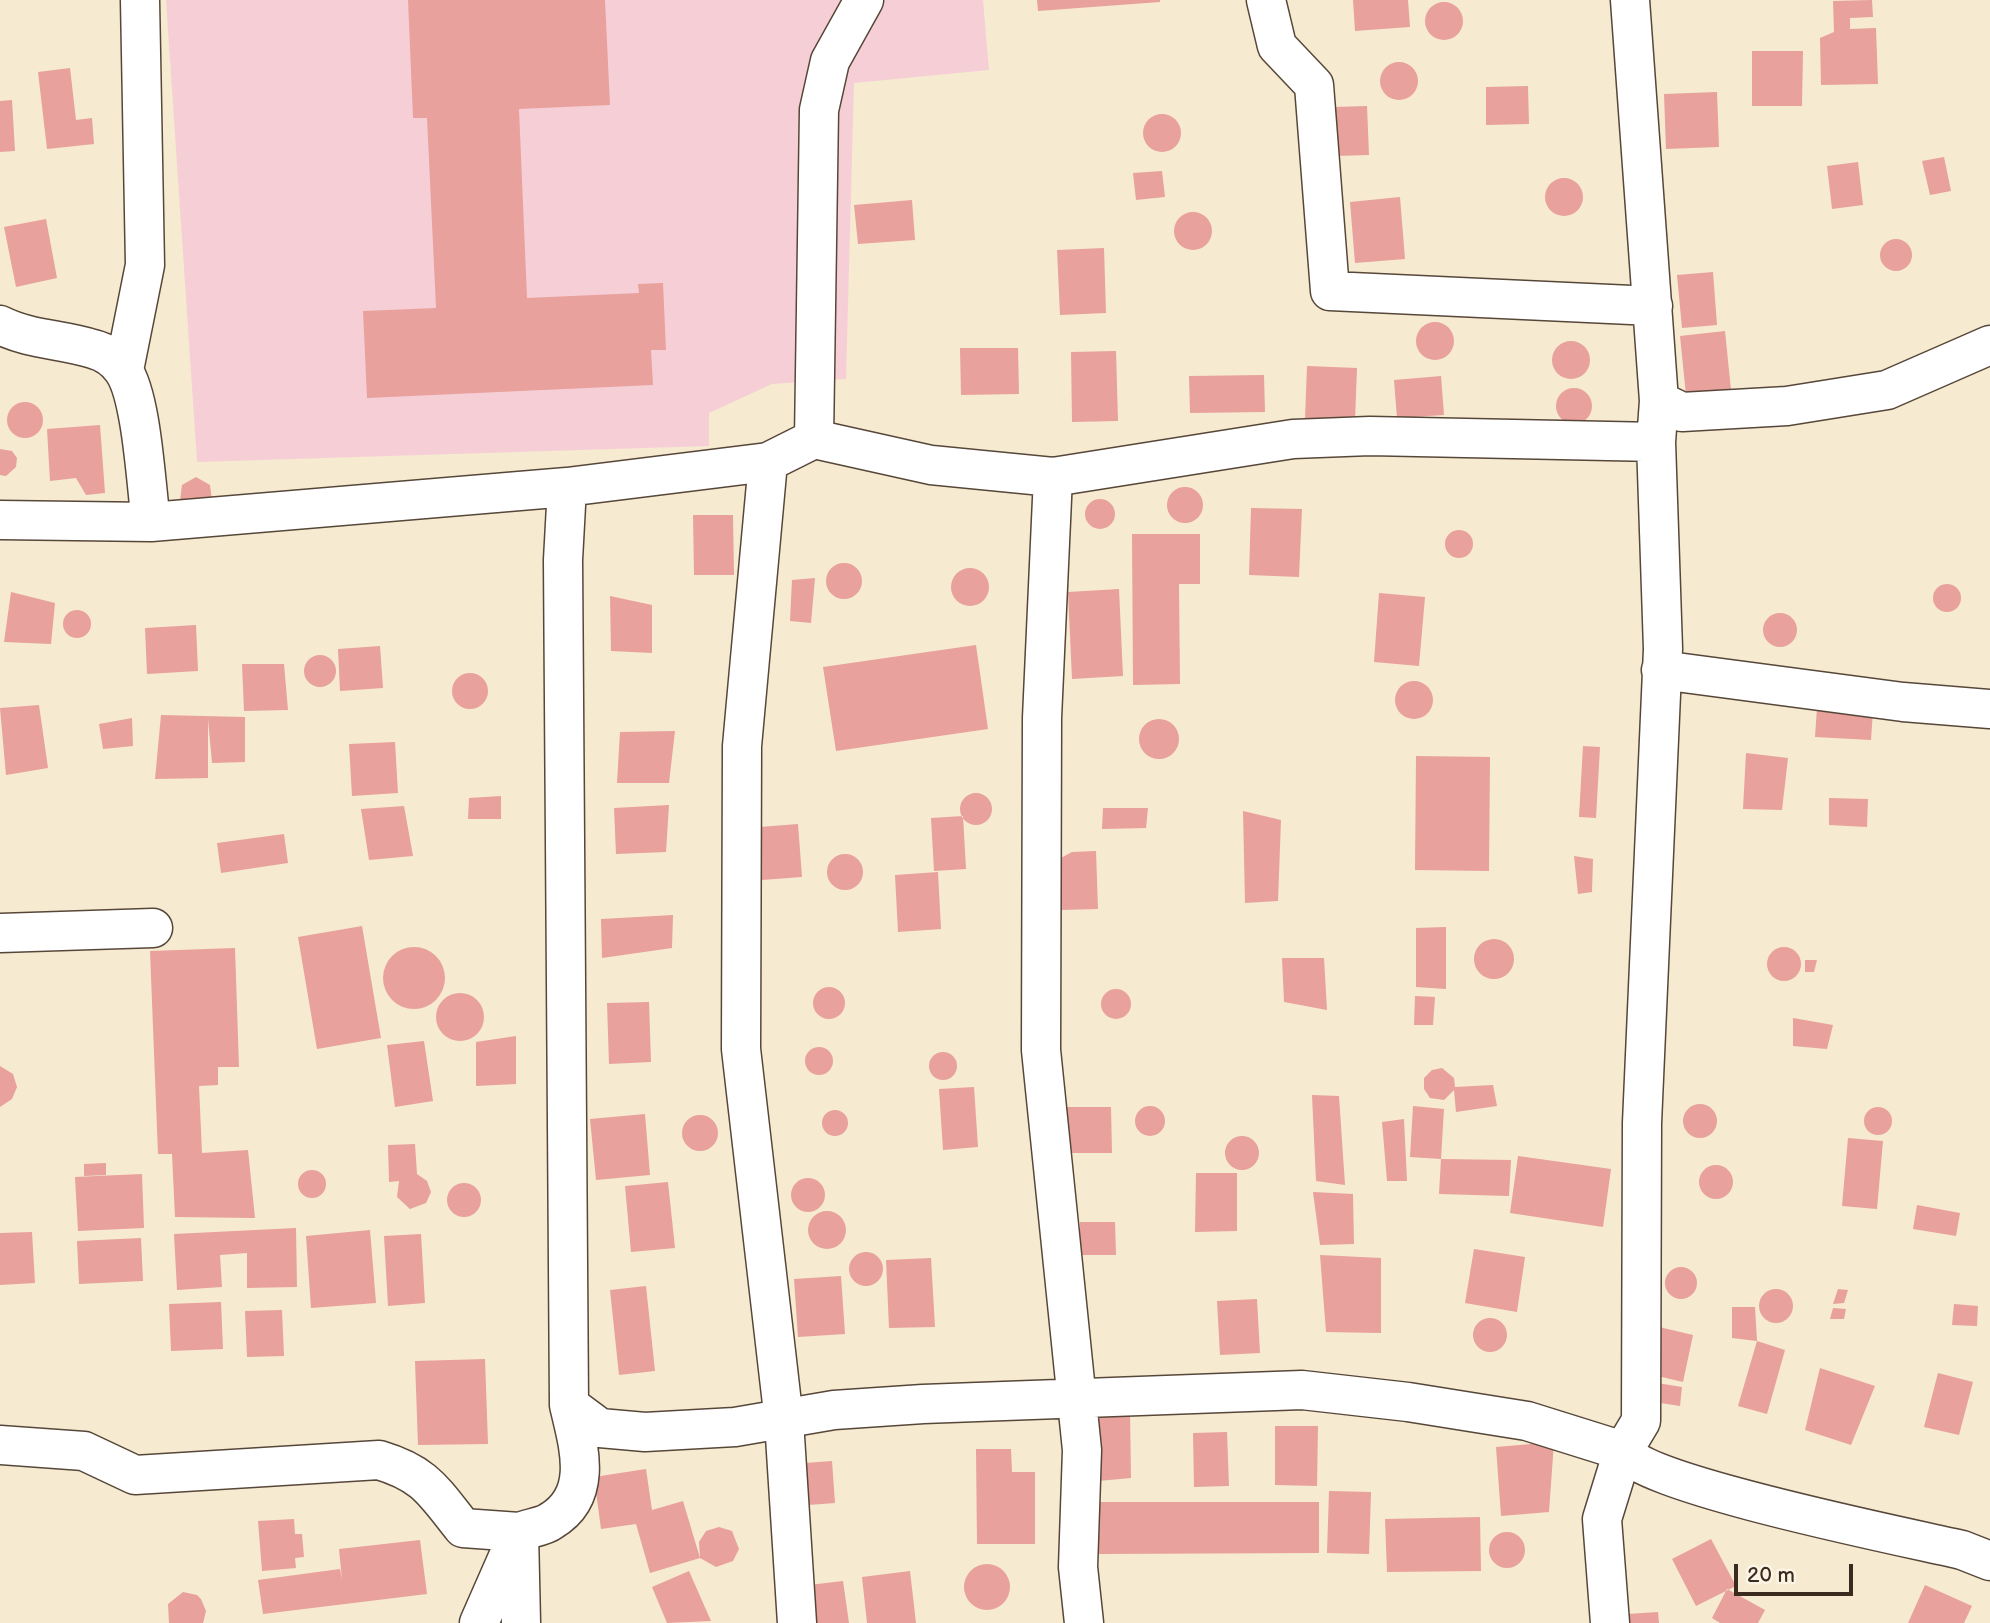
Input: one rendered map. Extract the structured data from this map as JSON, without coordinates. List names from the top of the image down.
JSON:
{
  "scale_bar": "20 m"
}
